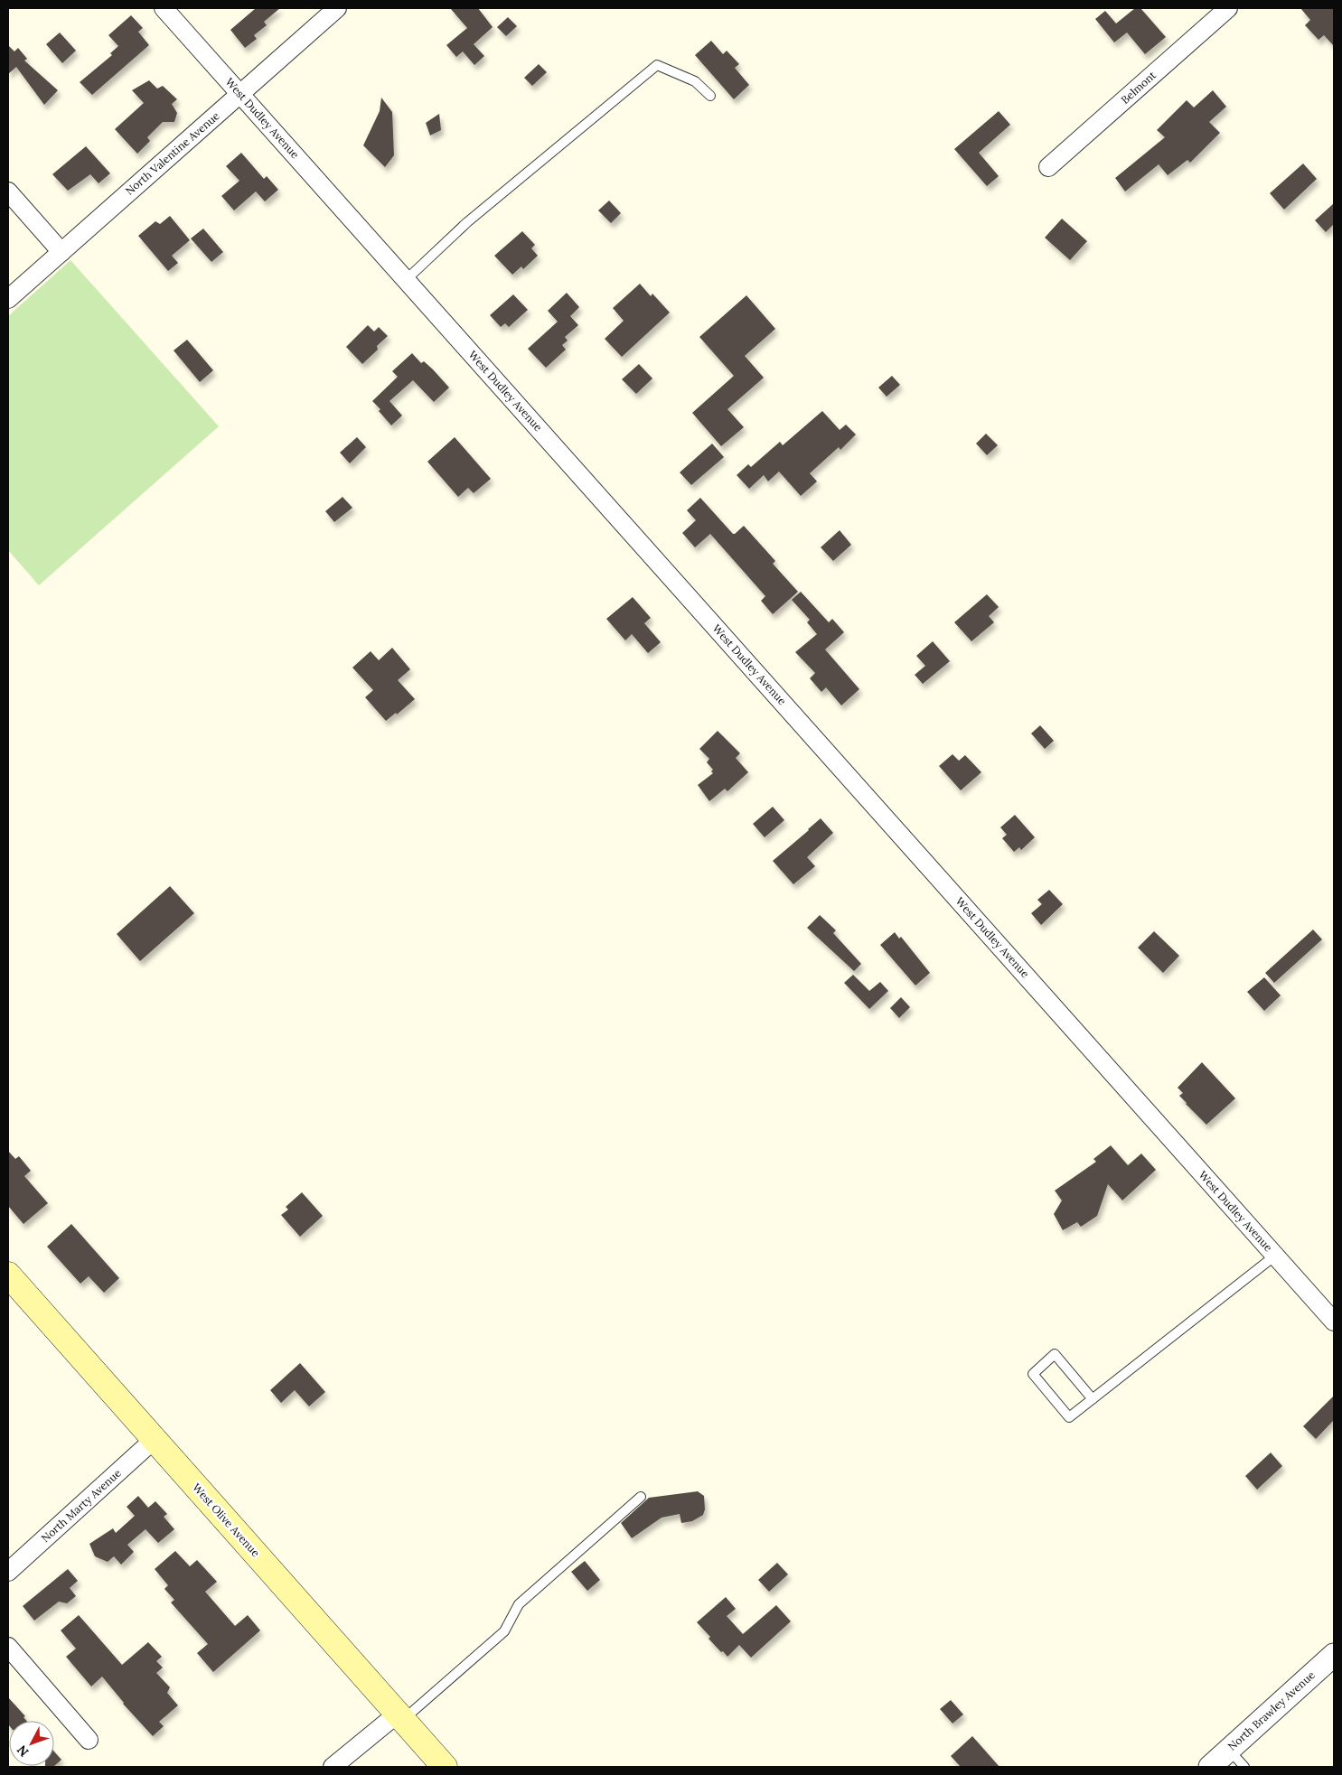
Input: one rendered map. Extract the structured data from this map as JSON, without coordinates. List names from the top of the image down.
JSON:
{
  "streets": {
    "main road": ["West Olive Avenue"],
    "street": [
      "Belmont",
      "West Dudley Avenue",
      "North Valentine Avenue",
      "North Marty Avenue",
      "North Brawley Avenue"
    ]
  },
  "crossings": [
    ["West Dudley Avenue", "North Valentine Avenue"],
    ["North Marty Avenue", "West Olive Avenue"]
  ],
  "north": "bottom left"
}
